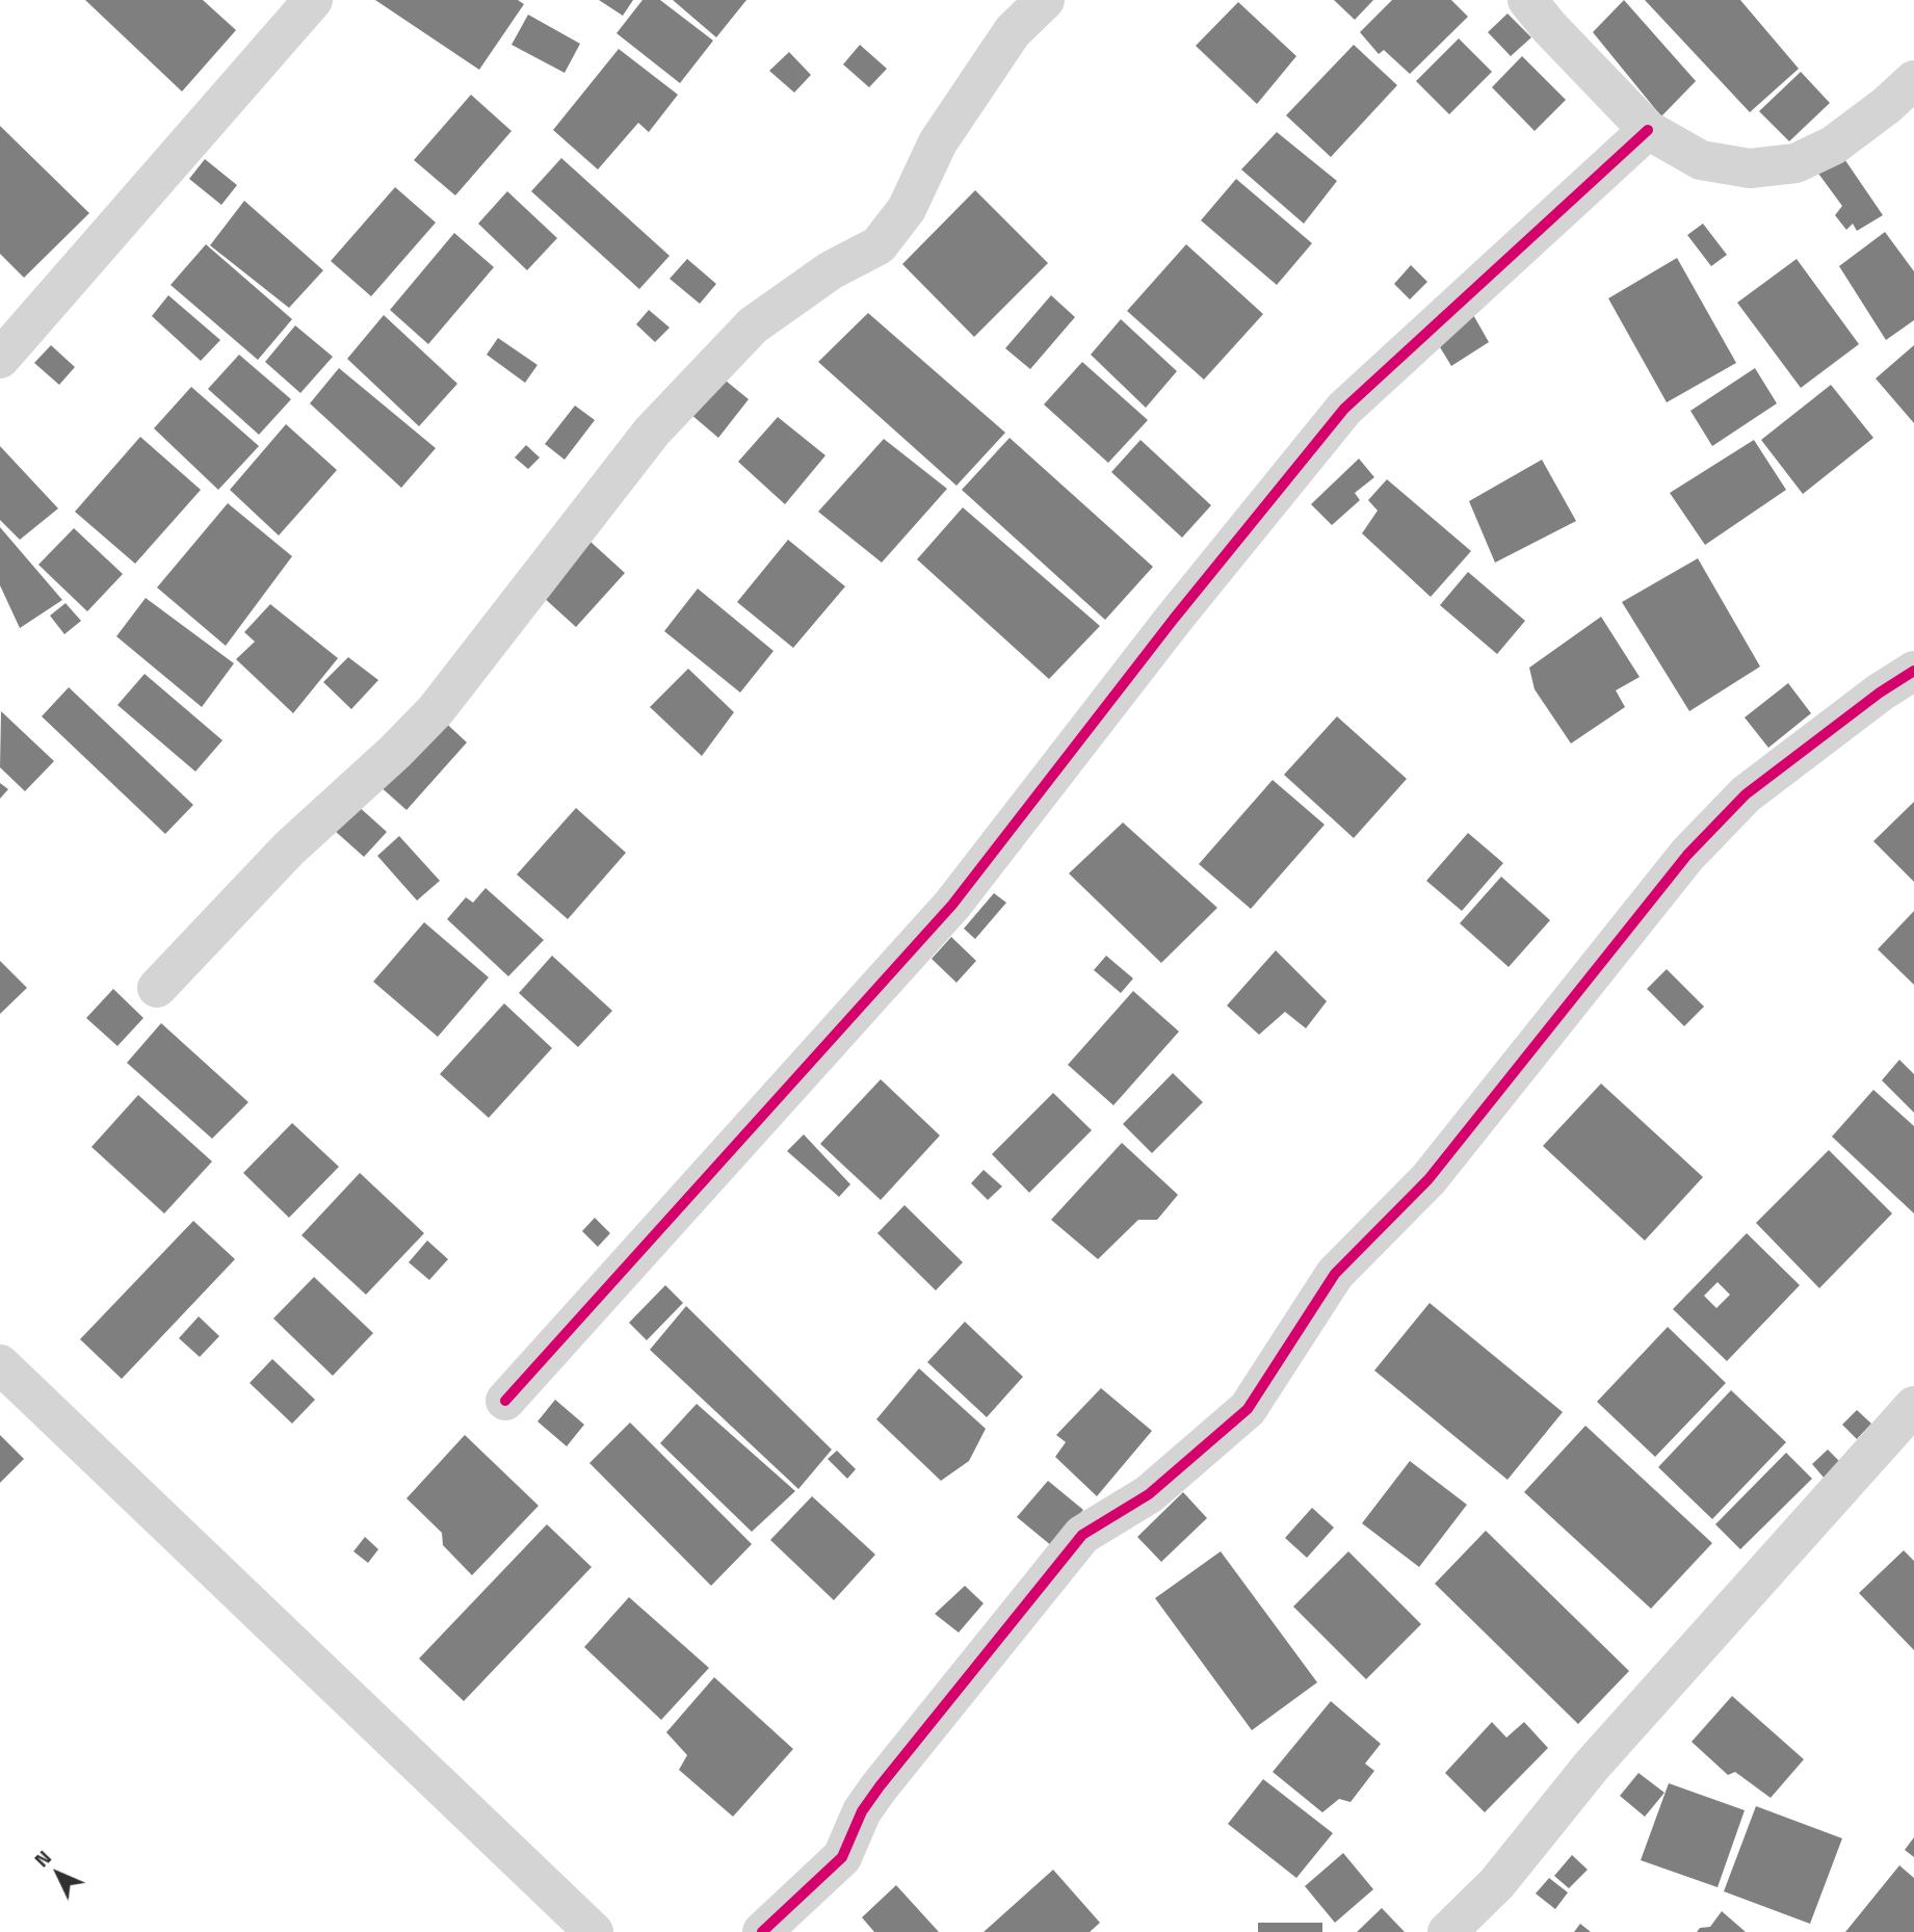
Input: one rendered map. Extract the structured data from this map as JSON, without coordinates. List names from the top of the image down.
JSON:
{
  "north": "top left"
}
